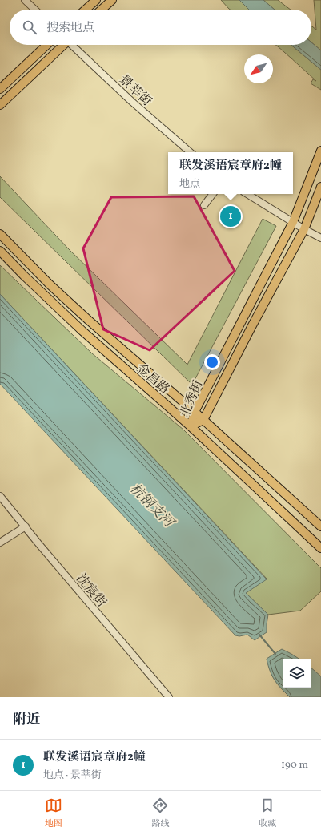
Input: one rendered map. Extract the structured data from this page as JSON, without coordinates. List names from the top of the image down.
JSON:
{
  "streets": {
    "main road": ["金昌路", "北秀街"],
    "street": ["景莘街", "沈宸街"]
  },
  "crossings": [
    ["金昌路", "北秀街"]
  ],
  "water": ["杭钢支河"],
  "north": "bottom left",
  "page": {
    "search": "搜索地点",
    "popup": ["联发溪语宸章府2幢", "地点"],
    "pins": "1",
    "heading": "附近",
    "list": [
      {
        "mark": "1",
        "name": "联发溪语宸章府2幢",
        "note": "地点 · 景莘街",
        "value": "190 m"
      }
    ],
    "nav": ["地图", "路线", "收藏"]
  }
}
